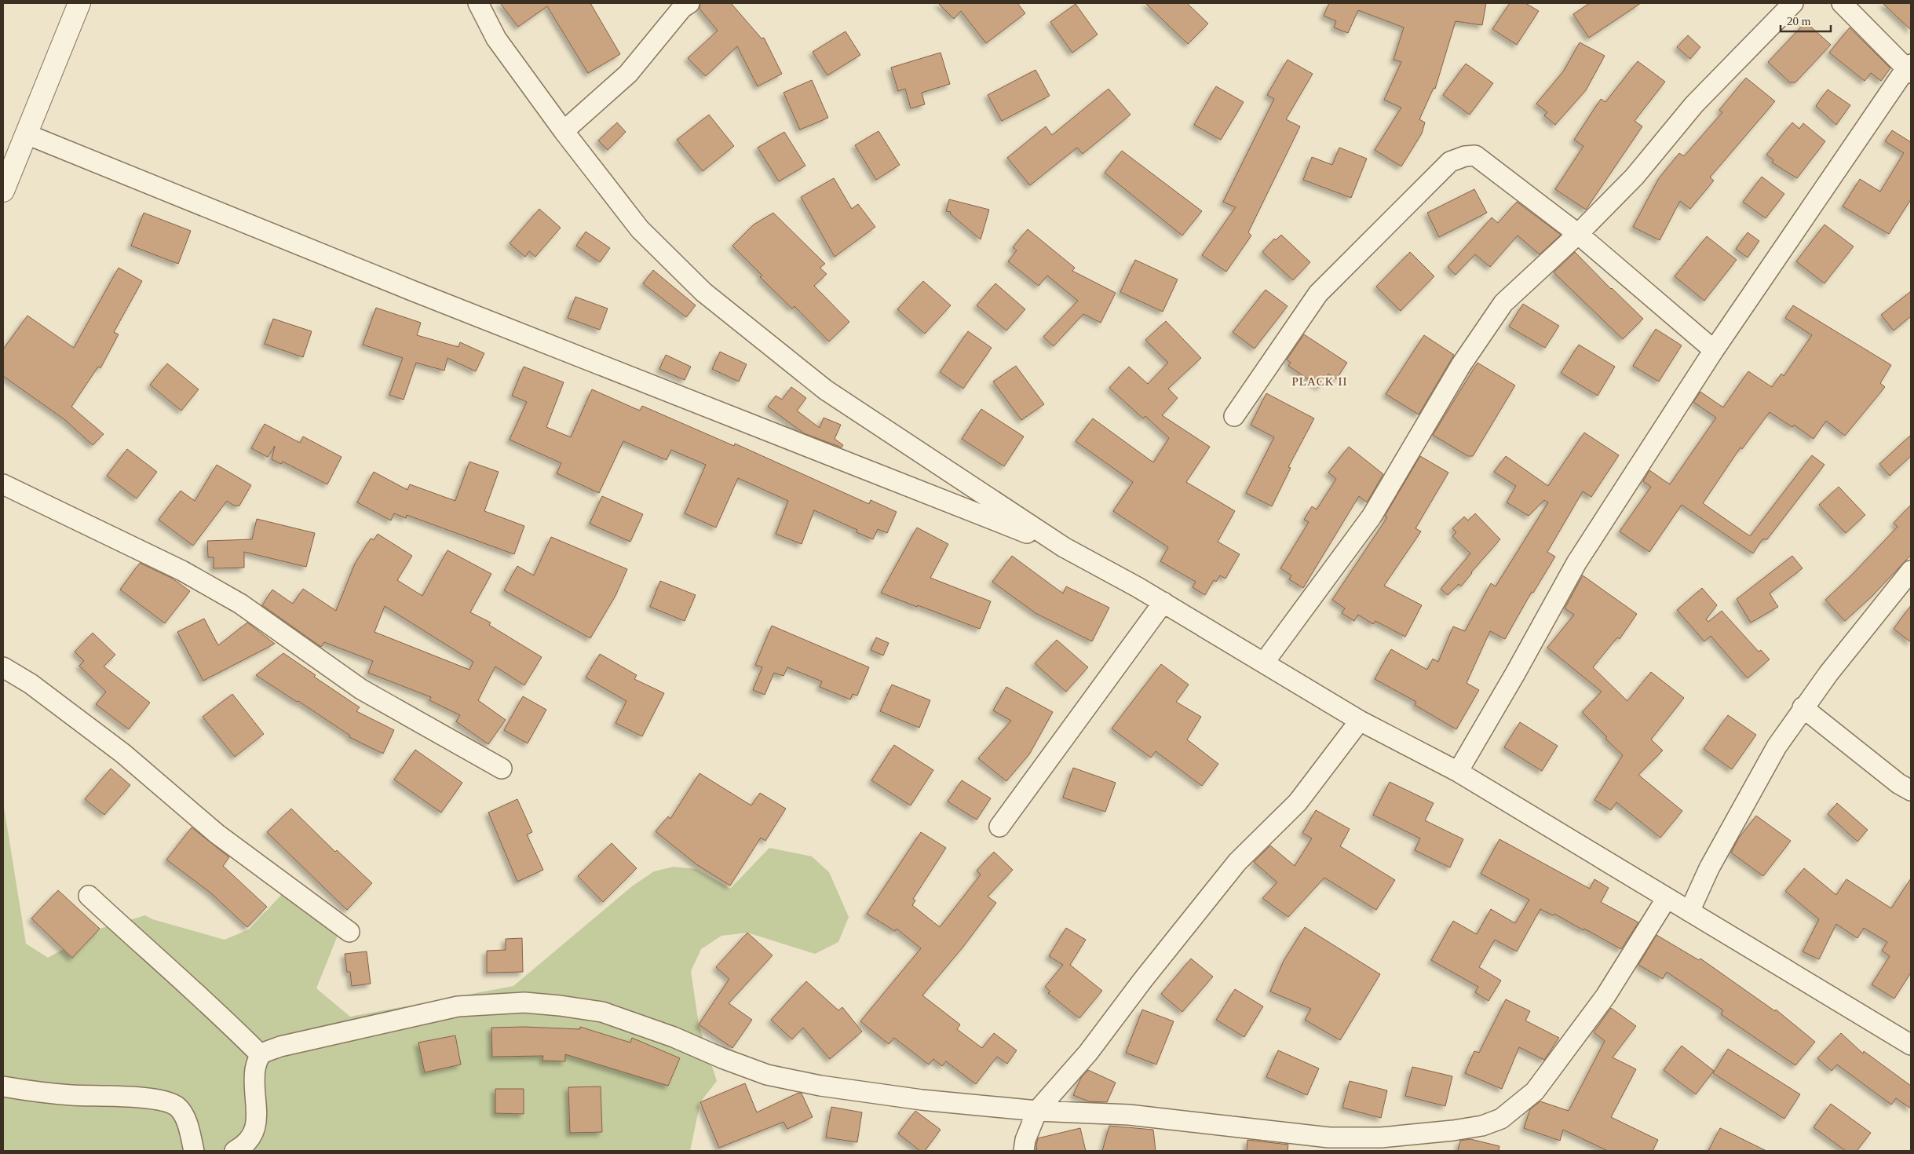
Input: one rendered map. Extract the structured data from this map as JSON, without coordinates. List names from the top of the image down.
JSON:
{
  "districts": ["PLACK II"],
  "scale_bar": "20 m"
}
